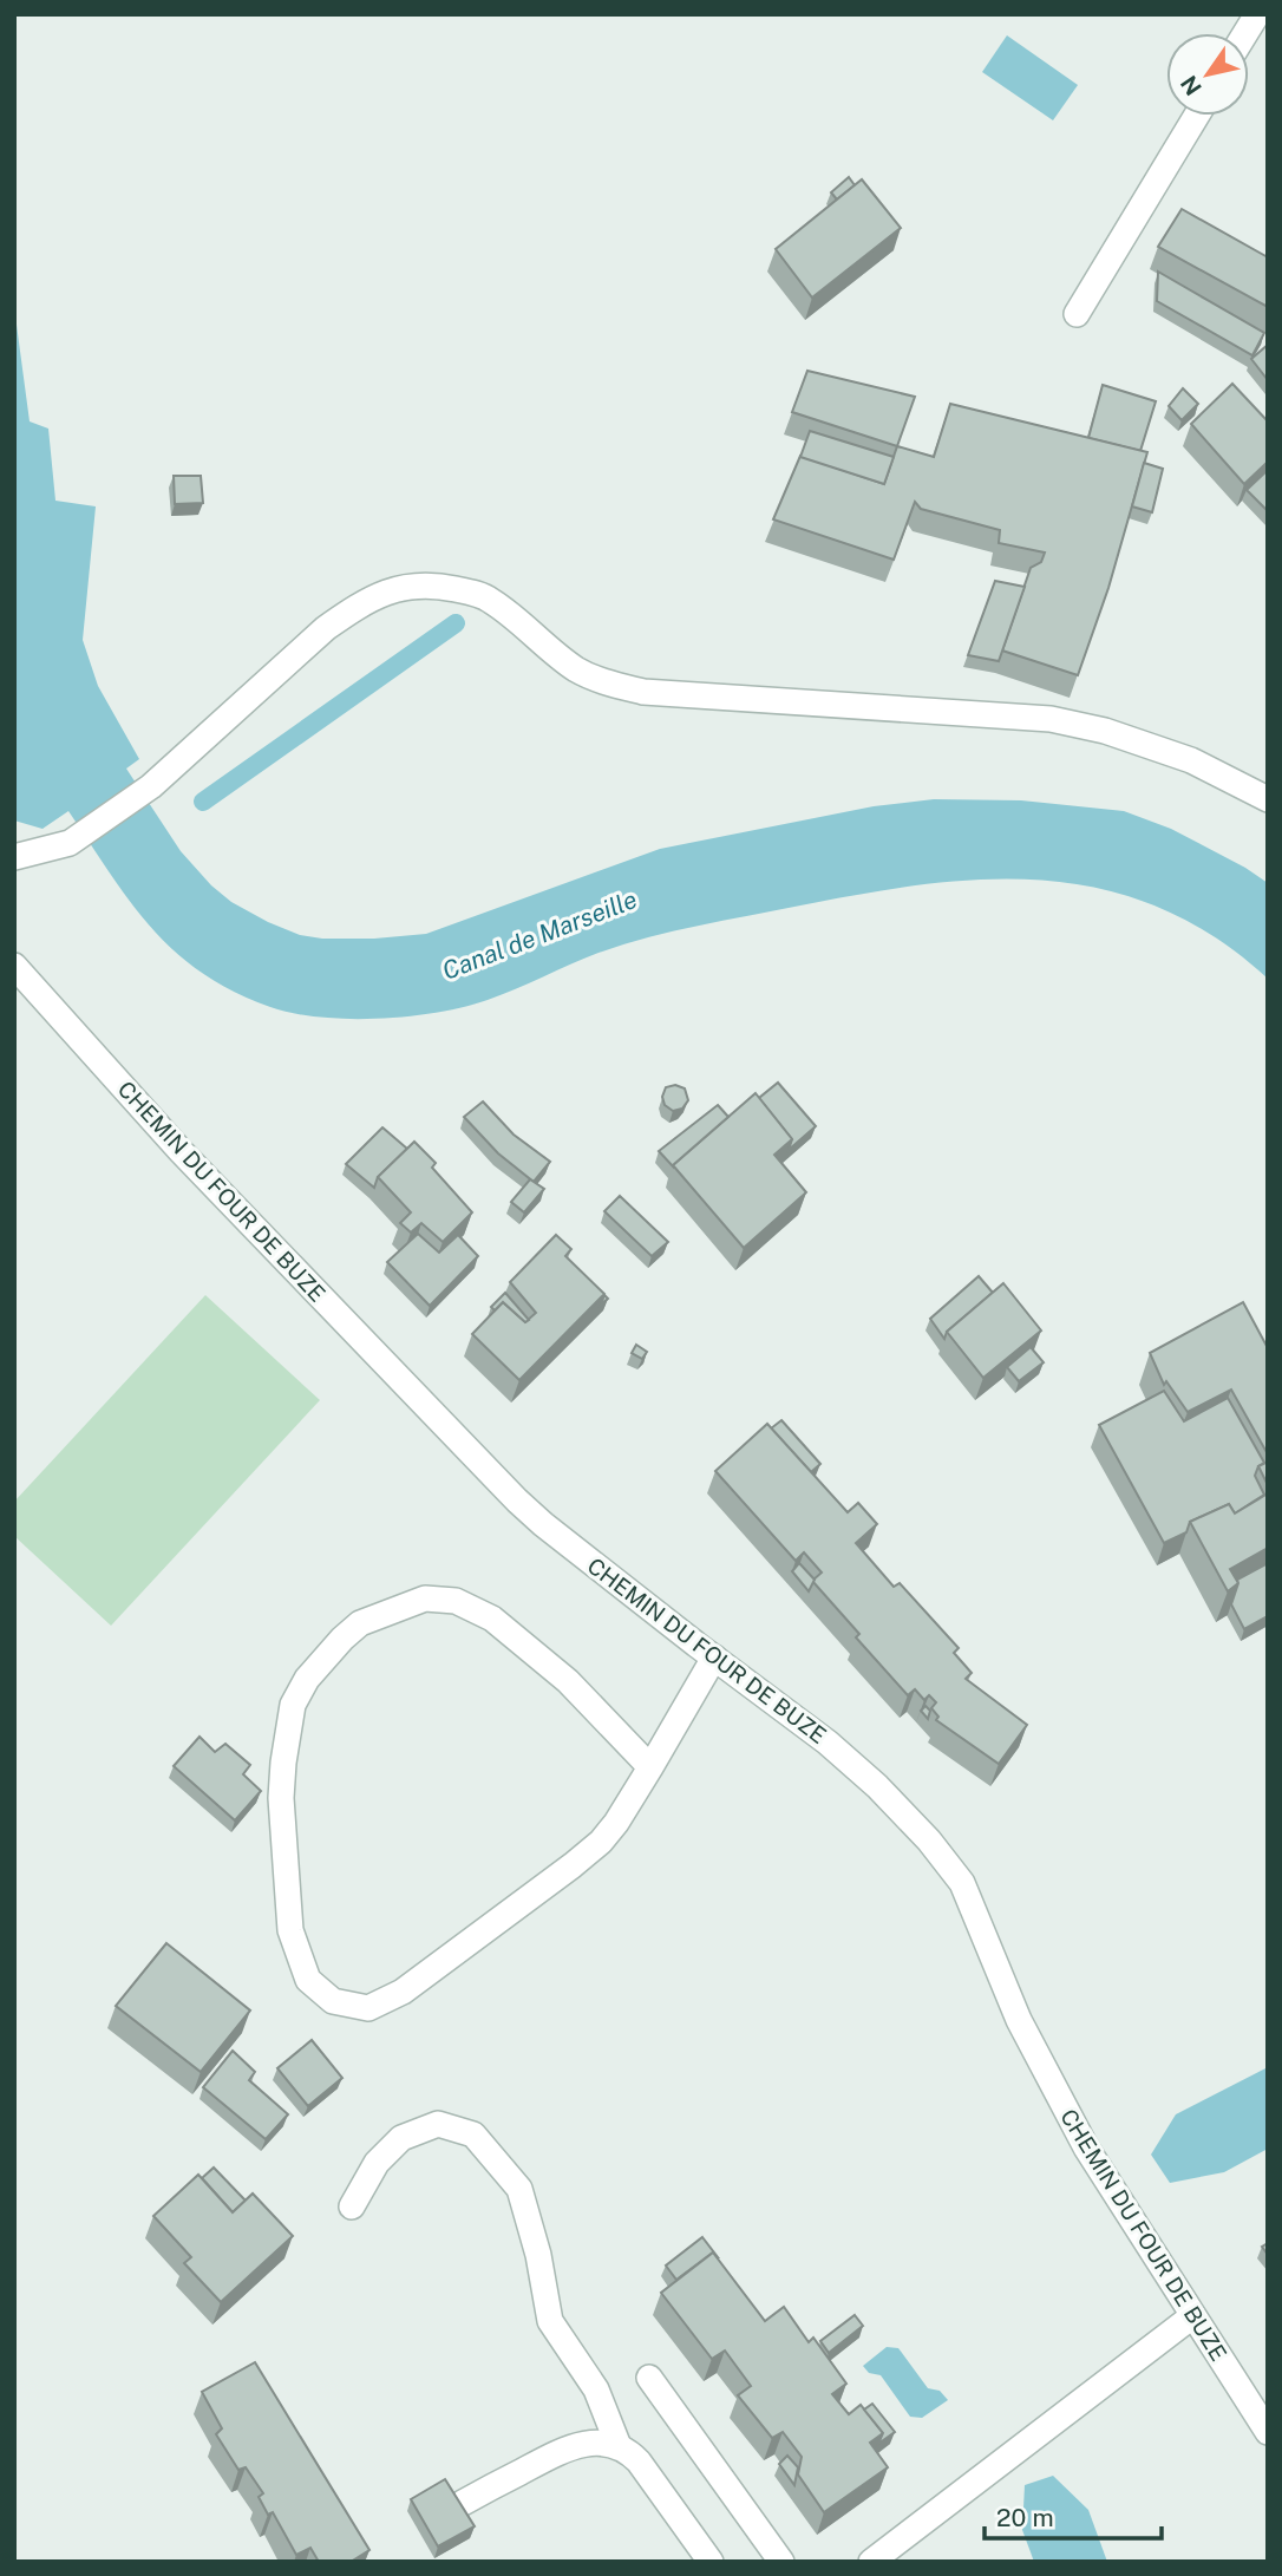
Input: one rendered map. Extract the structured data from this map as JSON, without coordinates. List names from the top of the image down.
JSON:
{
  "streets": {
    "street": ["CHEMIN DU FOUR DE BUZE"]
  },
  "water": ["Canal de Marseille"],
  "scale_bar": "20 m",
  "north": "bottom left"
}
